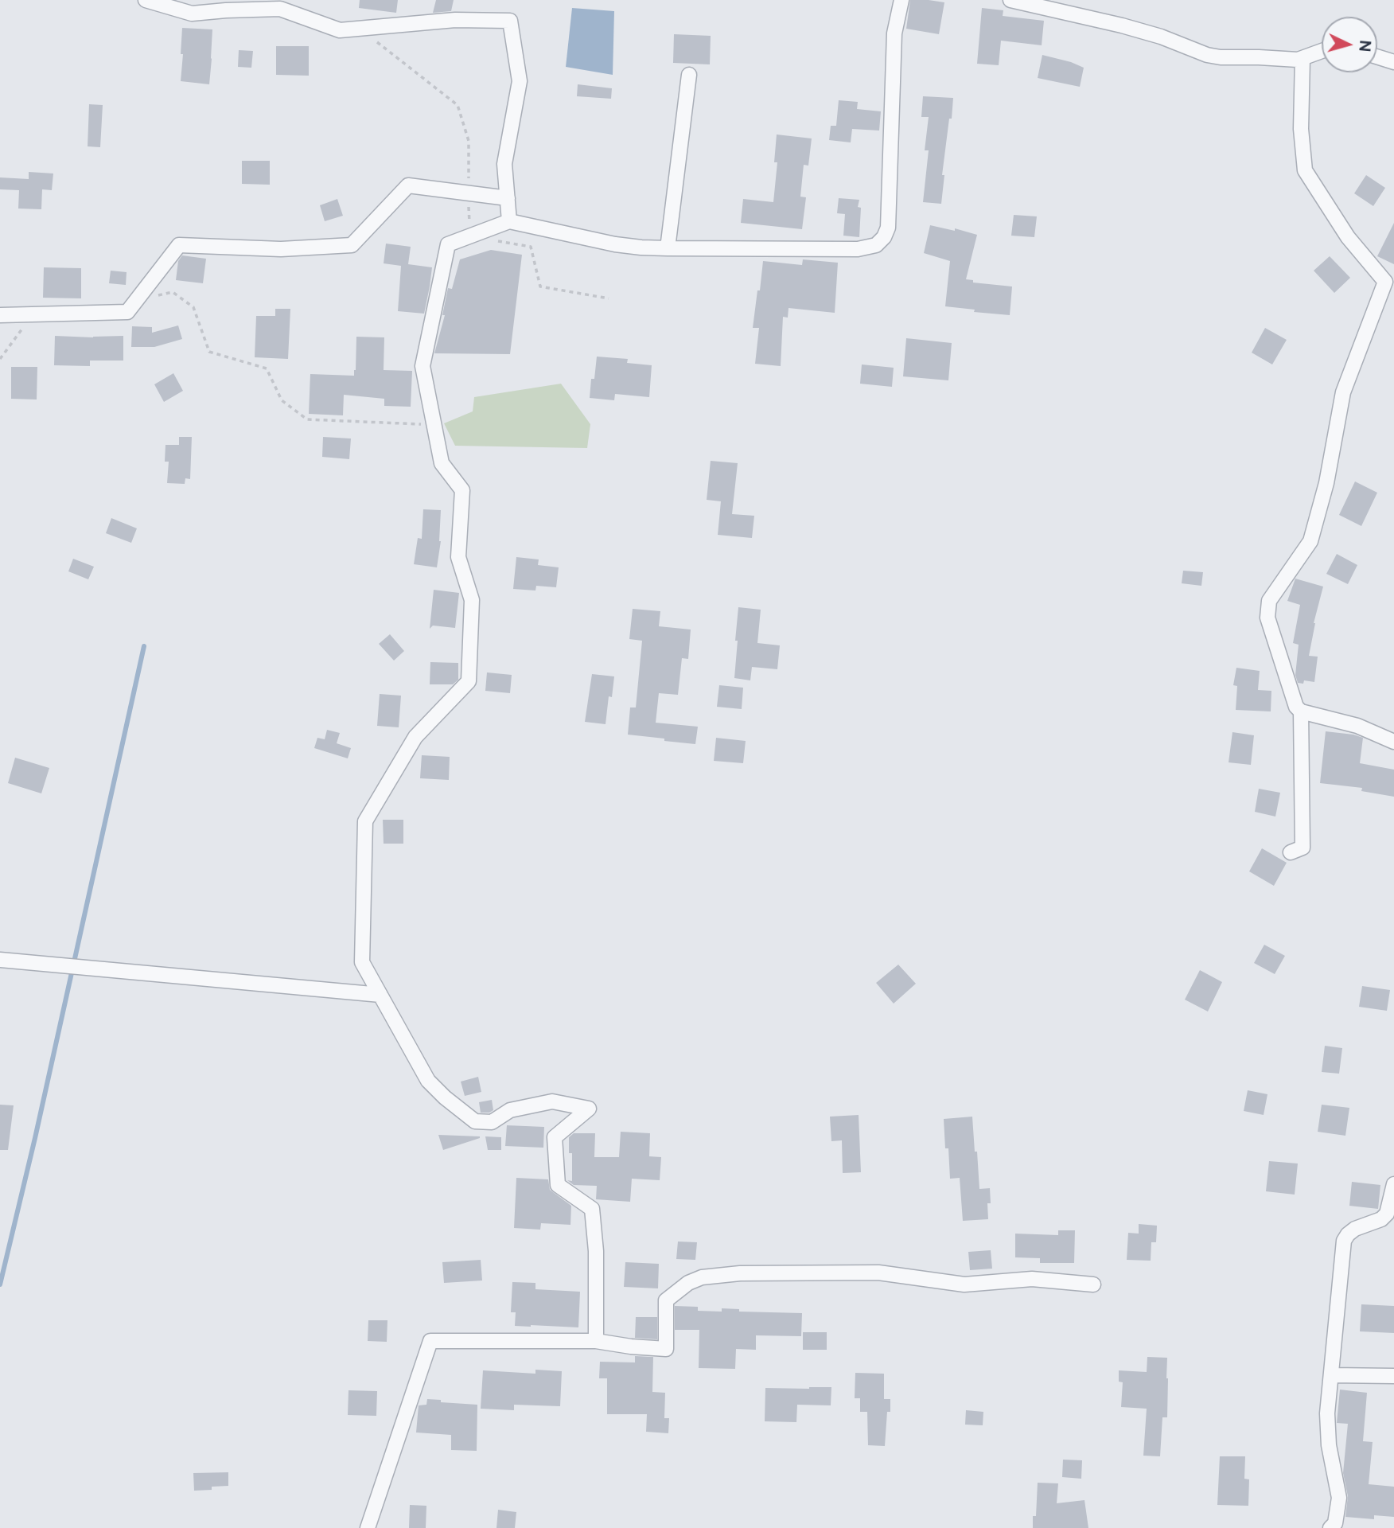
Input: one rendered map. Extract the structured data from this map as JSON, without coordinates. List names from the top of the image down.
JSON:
{
  "north": "right"
}
